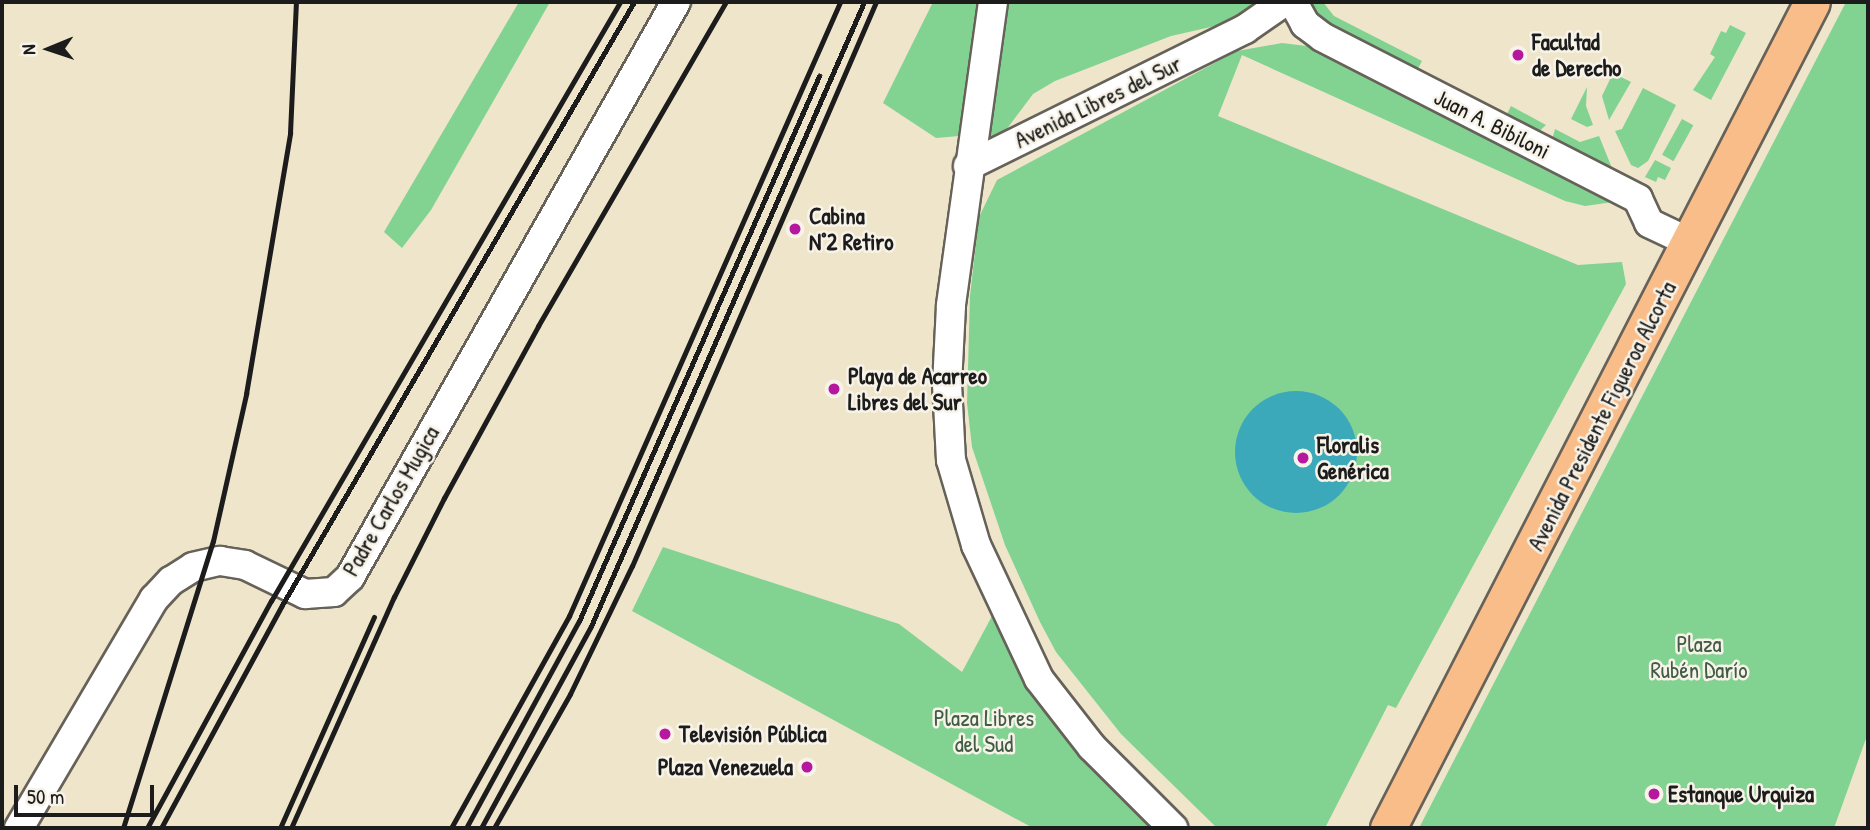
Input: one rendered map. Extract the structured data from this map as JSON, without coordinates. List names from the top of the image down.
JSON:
{
  "streets": {
    "main road": ["Avenida Presidente Figueroa Alcorta"],
    "street": ["Avenida Libres del Sur", "Juan A. Bibiloni", "Padre Carlos Mugica"]
  },
  "crossings": [
    ["Avenida Libres del Sur", "Juan A. Bibiloni"],
    ["Juan A. Bibiloni", "Avenida Presidente Figueroa Alcorta"]
  ],
  "parks": ["Plaza Rubén Darío", "Plaza Libres del Sud"],
  "places": [
    "Facultad de Derecho",
    "Cabina N°2 Retiro",
    "Playa de Acarreo Libres del Sur",
    "Floralis Genérica",
    "Televisión Pública",
    "Plaza Venezuela",
    "Estanque Urquiza"
  ],
  "scale_bar": "50 m",
  "north": "left"
}
